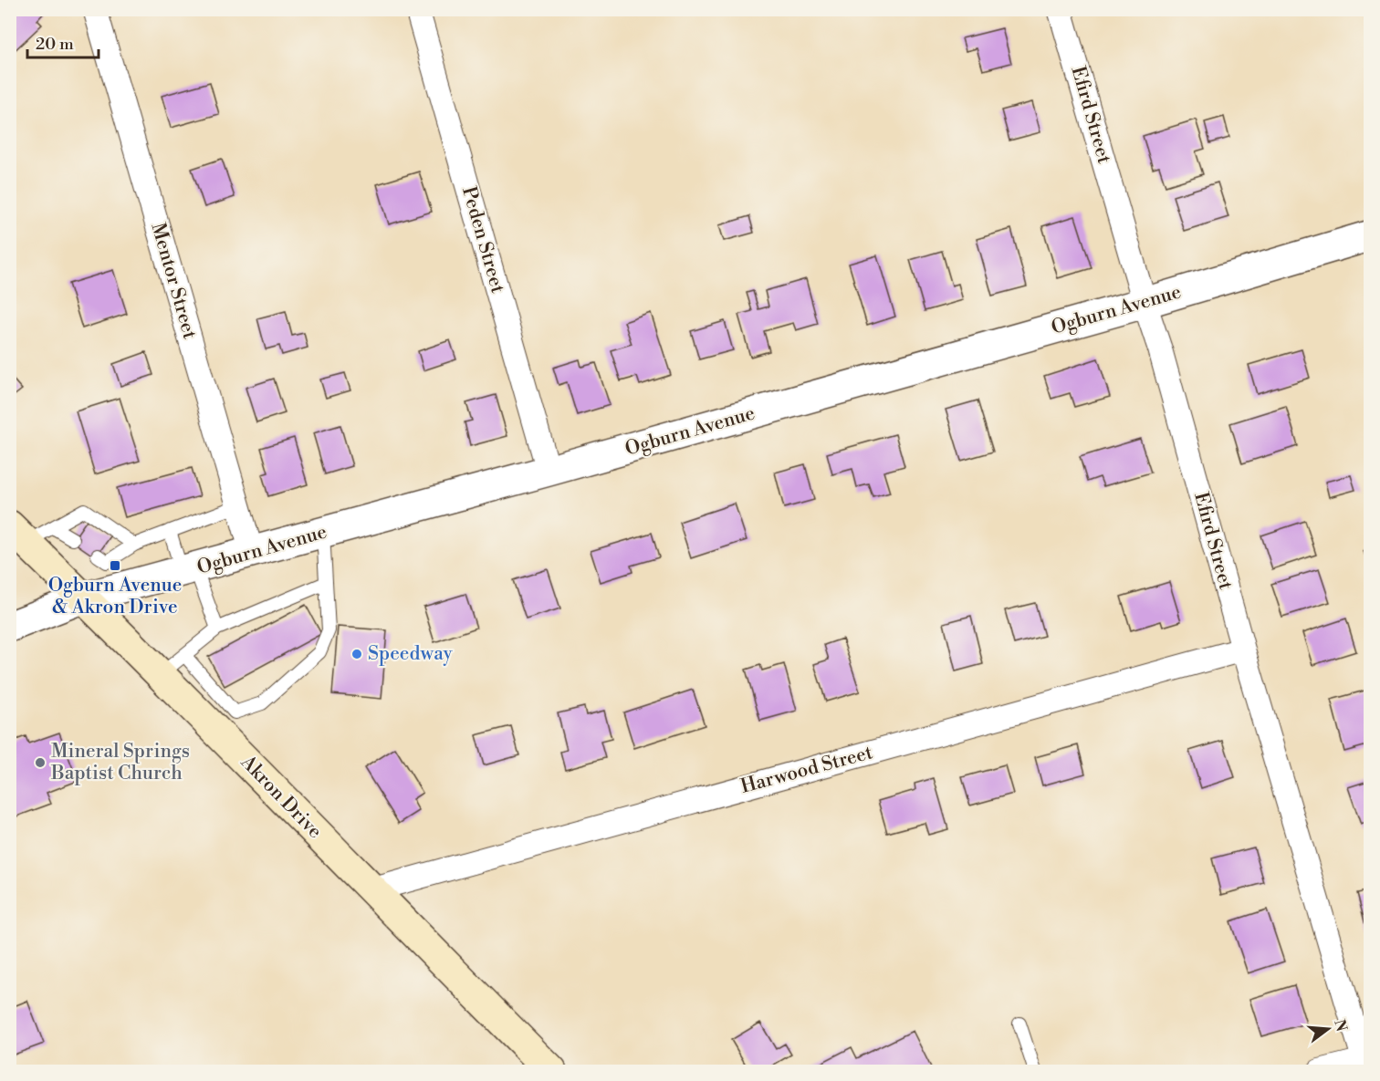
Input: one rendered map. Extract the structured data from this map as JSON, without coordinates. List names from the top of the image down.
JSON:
{
  "streets": {
    "main road": ["Akron Drive"],
    "street": [
      "Efird Street",
      "Peden Street",
      "Mentor Street",
      "Ogburn Avenue",
      "Harwood Street"
    ]
  },
  "crossings": [
    ["Efird Street", "Ogburn Avenue"],
    ["Efird Street", "Harwood Street"],
    ["Peden Street", "Ogburn Avenue"],
    ["Mentor Street", "Ogburn Avenue"],
    ["Ogburn Avenue", "Akron Drive"],
    ["Harwood Street", "Akron Drive"]
  ],
  "places": {
    "transit": ["Ogburn Avenue & Akron Drive"],
    "other": ["Speedway", "Mineral Springs Baptist Church"]
  },
  "scale_bar": "20 m",
  "north": "right"
}
